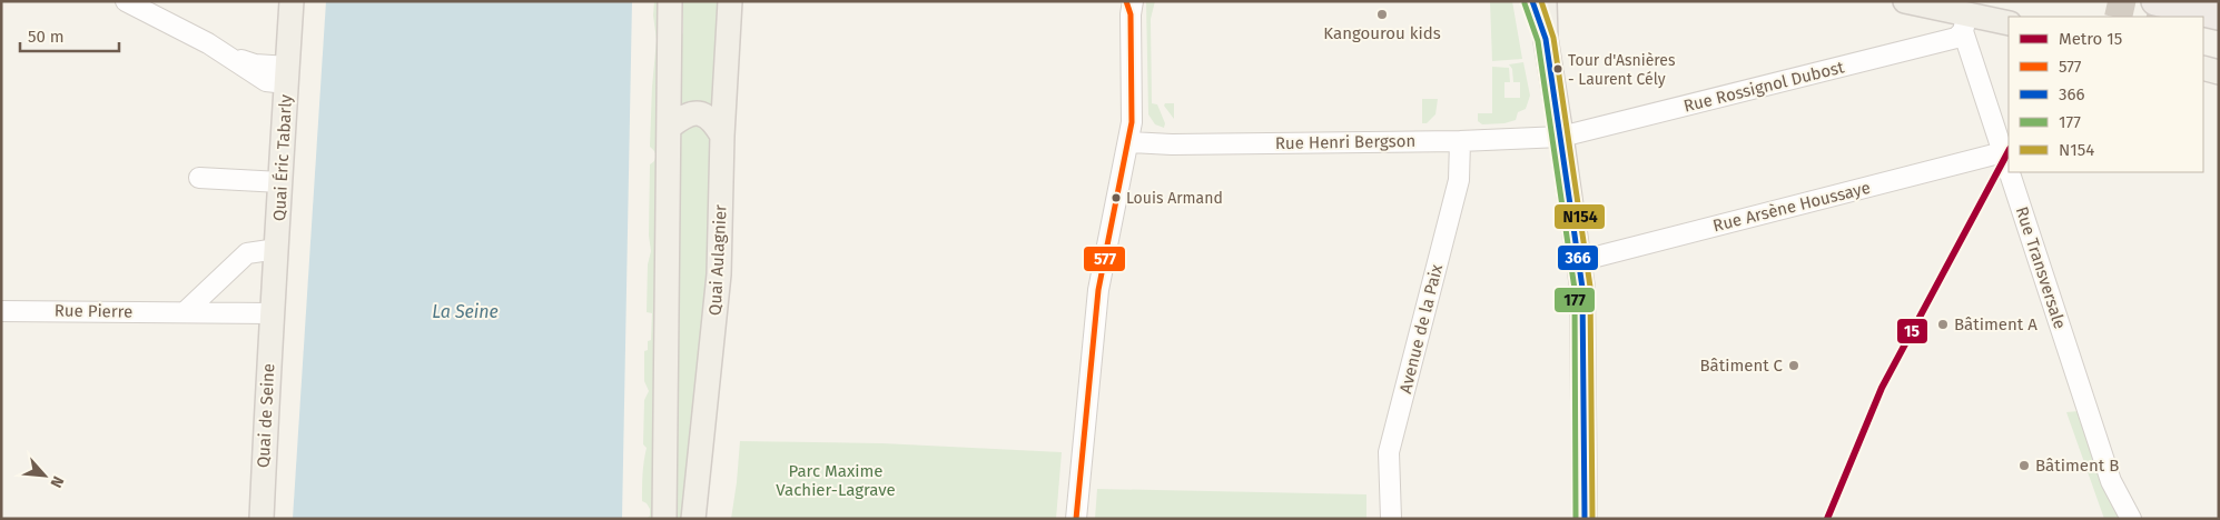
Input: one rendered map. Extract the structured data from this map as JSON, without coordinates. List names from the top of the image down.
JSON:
{
  "streets": {
    "main road": ["Quai Éric Tabarly", "Quai Aulagnier", "Quai de Seine"],
    "street": [
      "Rue Rossignol Dubost",
      "Rue Henri Bergson",
      "Rue Arsène Houssaye",
      "Rue Transversale",
      "Rue Pierre",
      "Avenue de la Paix"
    ]
  },
  "crossings": [
    ["Rue Rossignol Dubost", "Rue Henri Bergson"],
    ["Rue Rossignol Dubost", "Rue Transversale"],
    ["Rue Henri Bergson", "Avenue de la Paix"],
    ["Quai Éric Tabarly", "Rue Pierre"],
    ["Quai Éric Tabarly", "Quai de Seine"],
    ["Rue Arsène Houssaye", "Rue Transversale"],
    ["Rue Pierre", "Quai de Seine"]
  ],
  "water": ["La Seine"],
  "parks": ["Parc Maxime Vachier-Lagrave"],
  "places": [
    "Kangourou kids",
    "Tour d'Asnières - Laurent Cély",
    "Louis Armand",
    "Bâtiment A",
    "Bâtiment C",
    "Bâtiment B"
  ],
  "lines": [
    "transit line 577",
    "transit line 366",
    "transit line N154",
    "transit line 177",
    "metro line 15"
  ],
  "legend": [
    "Metro 15",
    "577",
    "366",
    "177",
    "N154"
  ],
  "scale_bar": "50 m",
  "north": "bottom right"
}
